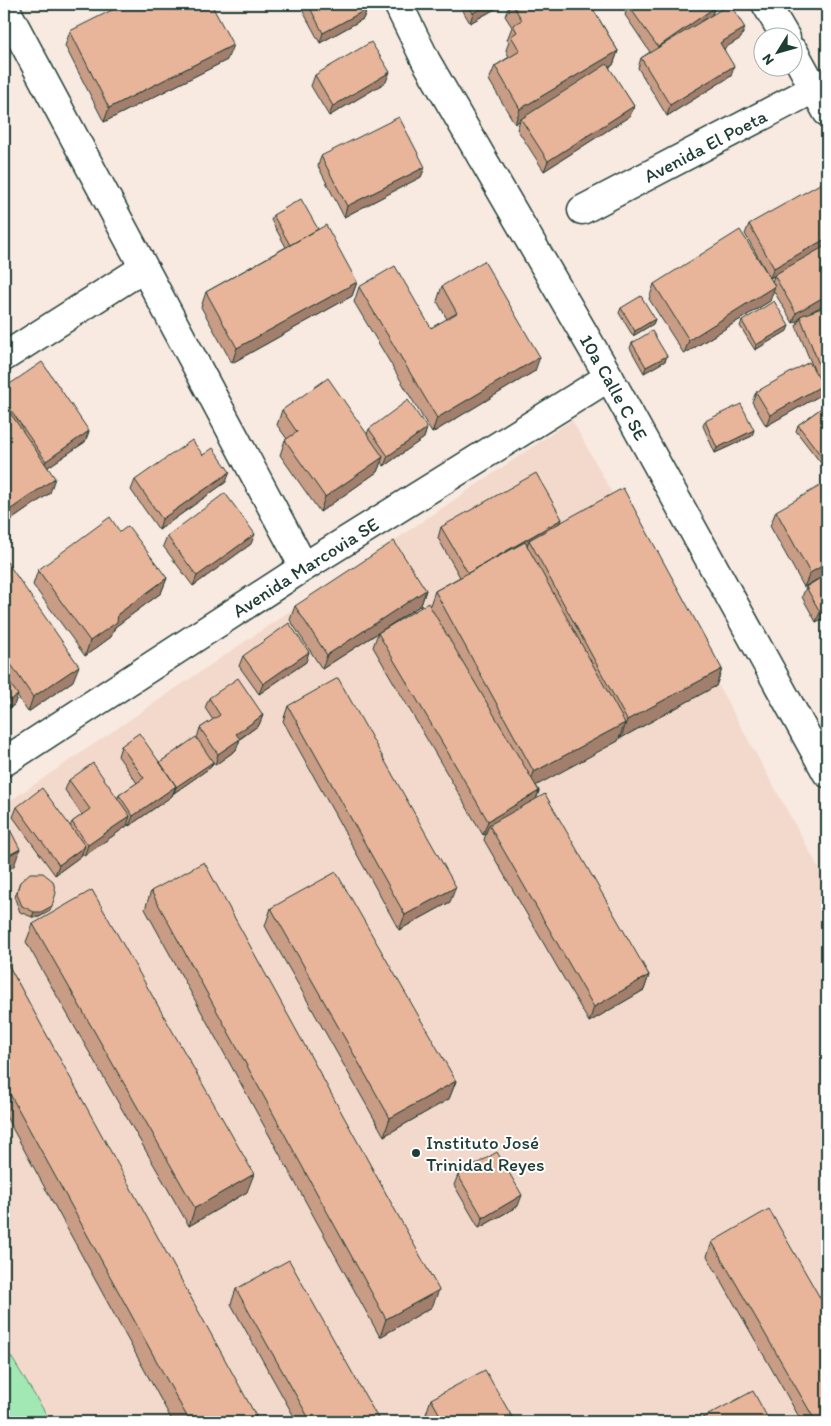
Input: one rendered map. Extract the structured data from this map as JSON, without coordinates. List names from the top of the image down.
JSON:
{
  "streets": {
    "street": ["Avenida El Poeta", "10a Calle C SE", "Avenida Marcovia SE"]
  },
  "crossings": [
    ["10a Calle C SE", "Avenida Marcovia SE"]
  ],
  "places": ["Instituto José Trinidad Reyes"],
  "north": "bottom left"
}
